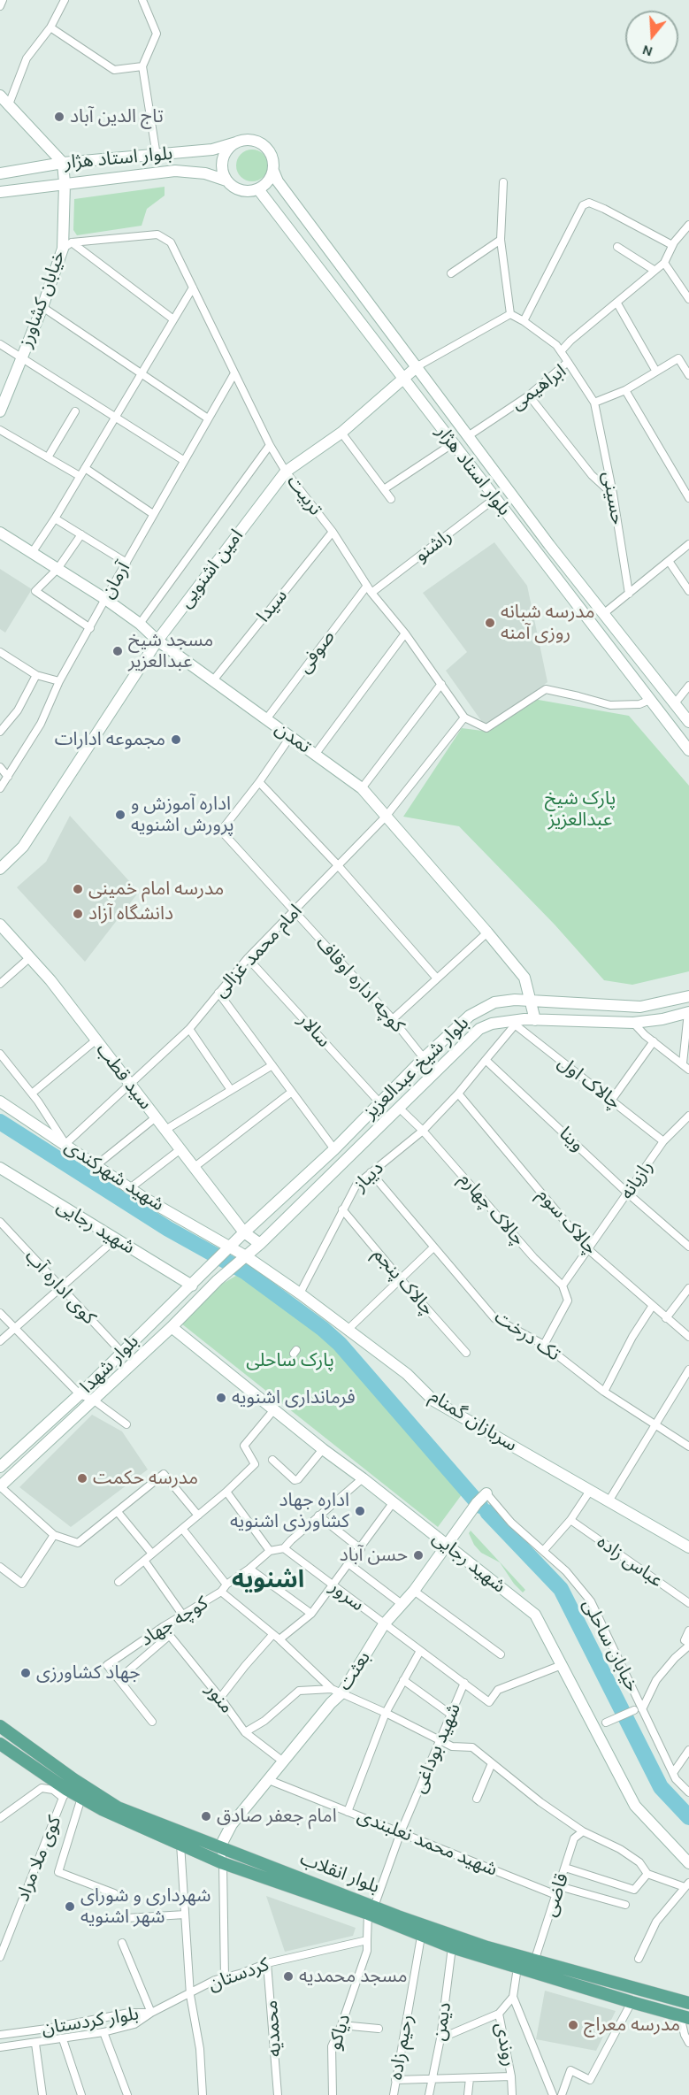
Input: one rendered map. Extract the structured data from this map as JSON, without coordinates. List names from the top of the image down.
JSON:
{
  "streets": {
    "main road": ["بلوار انقلاب"],
    "street": [
      "بلوار استاد هژار",
      "خیابان کشاورز",
      "ابراهیمی",
      "تربیت",
      "حسینی",
      "راشنو",
      "امین اشنویی",
      "آرمان",
      "سیدا",
      "صوفی",
      "تمدن",
      "امام محمد غزالی",
      "کوچه اداره اوقاف",
      "سالار",
      "بلوار شیخ عبدالعزیز",
      "سید قطب",
      "چالاک اول",
      "وینا",
      "شهید شهرکندی",
      "دیباز",
      "رازیانه",
      "چالاک چهارم",
      "چالاک سوم",
      "شهید رجایی",
      "چالاک پنجم",
      "کوی اداره آب",
      "تک درخت",
      "بلوار شهدا",
      "سربازان گمنام",
      "عباس زاده",
      "سرور",
      "کوچه جهاد",
      "خیابان ساحلی",
      "بعثت",
      "منور",
      "شهید بوداغی",
      "شهید محمد نعلبندی",
      "کوی ملا مراد",
      "قاضی",
      "کردستان",
      "بلوار کردستان",
      "دیمن",
      "محمدیه",
      "دیاکو",
      "روندی",
      "رحیم زاده"
    ]
  },
  "crossings": [
    ["بلوار استاد هژار", "خیابان کشاورز"],
    ["بلوار استاد هژار", "ابراهیمی"],
    ["بلوار استاد هژار", "راشنو"],
    ["بلوار استاد هژار", "امین اشنویی"],
    ["خیابان کشاورز", "تربیت"],
    ["ابراهیمی", "حسینی"],
    ["تربیت", "راشنو"],
    ["تربیت", "امین اشنویی"],
    ["تربیت", "آرمان"],
    ["تربیت", "سیدا"],
    ["تربیت", "صوفی"],
    ["راشنو", "صوفی"],
    ["امین اشنویی", "تمدن"],
    ["آرمان", "تمدن"],
    ["سیدا", "تمدن"],
    ["صوفی", "تمدن"],
    ["تمدن", "امام محمد غزالی"],
    ["تمدن", "بلوار شیخ عبدالعزیز"],
    ["امام محمد غزالی", "کوچه اداره اوقاف"],
    ["امام محمد غزالی", "سالار"],
    ["امام محمد غزالی", "سید قطب"],
    ["امام محمد غزالی", "شهید شهرکندی"],
    ["کوچه اداره اوقاف", "بلوار شیخ عبدالعزیز"],
    ["سالار", "بلوار شیخ عبدالعزیز"],
    ["بلوار شیخ عبدالعزیز", "سید قطب"],
    ["بلوار شیخ عبدالعزیز", "چالاک اول"],
    ["بلوار شیخ عبدالعزیز", "شهید شهرکندی"],
    ["بلوار شیخ عبدالعزیز", "بلوار شهدا"],
    ["بلوار شیخ عبدالعزیز", "سربازان گمنام"],
    ["چالاک اول", "رازیانه"],
    ["وینا", "رازیانه"],
    ["شهید شهرکندی", "بلوار شهدا"],
    ["شهید شهرکندی", "سربازان گمنام"],
    ["دیباز", "چالاک چهارم"],
    ["دیباز", "چالاک سوم"],
    ["دیباز", "چالاک پنجم"],
    ["دیباز", "تک درخت"],
    ["دیباز", "سربازان گمنام"],
    ["رازیانه", "چالاک چهارم"],
    ["رازیانه", "چالاک سوم"],
    ["شهید رجایی", "بلوار شهدا"],
    ["شهید رجایی", "بعثت"],
    ["کوی اداره آب", "بلوار شهدا"],
    ["سرور", "بعثت"],
    ["سرور", "شهید بوداغی"],
    ["کوچه جهاد", "منور"],
    ["خیابان ساحلی", "بعثت"],
    ["بعثت", "منور"],
    ["بعثت", "شهید بوداغی"],
    ["بعثت", "شهید محمد نعلبندی"],
    ["بعثت", "بلوار انقلاب"],
    ["شهید بوداغی", "شهید محمد نعلبندی"],
    ["شهید بوداغی", "بلوار انقلاب"],
    ["شهید محمد نعلبندی", "قاضی"],
    ["کوی ملا مراد", "بلوار انقلاب"],
    ["بلوار انقلاب", "قاضی"],
    ["بلوار انقلاب", "دیمن"],
    ["بلوار انقلاب", "روندی"],
    ["بلوار انقلاب", "رحیم زاده"],
    ["کردستان", "بلوار کردستان"],
    ["کردستان", "محمدیه"],
    ["کردستان", "دیاکو"]
  ],
  "districts": ["اشنویه"],
  "parks": ["پارک شیخ عبدالعزیز", "پارک ساحلی"],
  "places": [
    "تاج الدین آباد",
    "مدرسه شبانه روزی آمنه",
    "مسجد شیخ عبدالعزیر",
    "مجموعه ادارات",
    "اداره آموزش و پرورش اشنویه",
    "مدرسه امام خمینی",
    "دانشگاه آزاد",
    "فرمانداری اشنویه",
    "مدرسه حکمت",
    "اداره جهاد کشاورذی اشنویه",
    "حسن آباد",
    "جهاد کشاورزی",
    "امام جعفر صادق",
    "شهرداری و شورای شهر اشنویه",
    "مسجد محمدیه",
    "مدرسه معراج"
  ],
  "north": "bottom"
}
